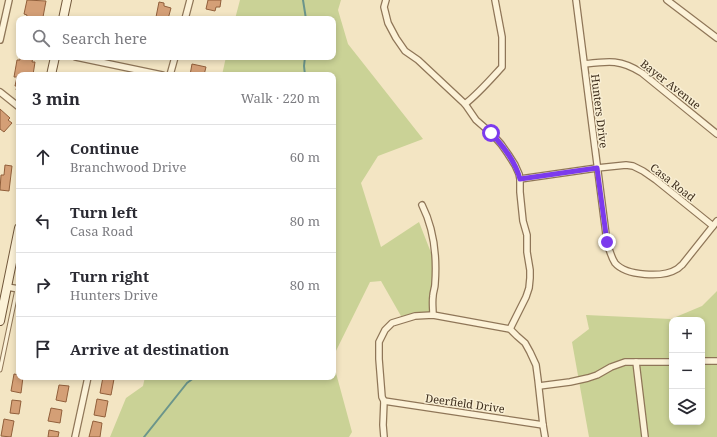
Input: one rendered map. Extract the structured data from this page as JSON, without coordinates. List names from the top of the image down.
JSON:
{
  "streets": {
    "street": [
      "Bayer Avenue",
      "Hunters Drive",
      "Casa Road",
      "Deerfield Drive"
    ]
  },
  "crossings": [
    ["Bayer Avenue", "Hunters Drive"],
    ["Hunters Drive", "Casa Road"]
  ],
  "page": {
    "search": "Search here",
    "heading": ["3 min", "Walk · 220 m"],
    "list": [
      ["Continue", "Branchwood Drive", "60 m"],
      ["Turn left", "Casa Road", "80 m"],
      ["Turn right", "Hunters Drive", "80 m"],
      "Arrive at destination"
    ],
    "map_buttons": ["+", "−"]
  }
}
